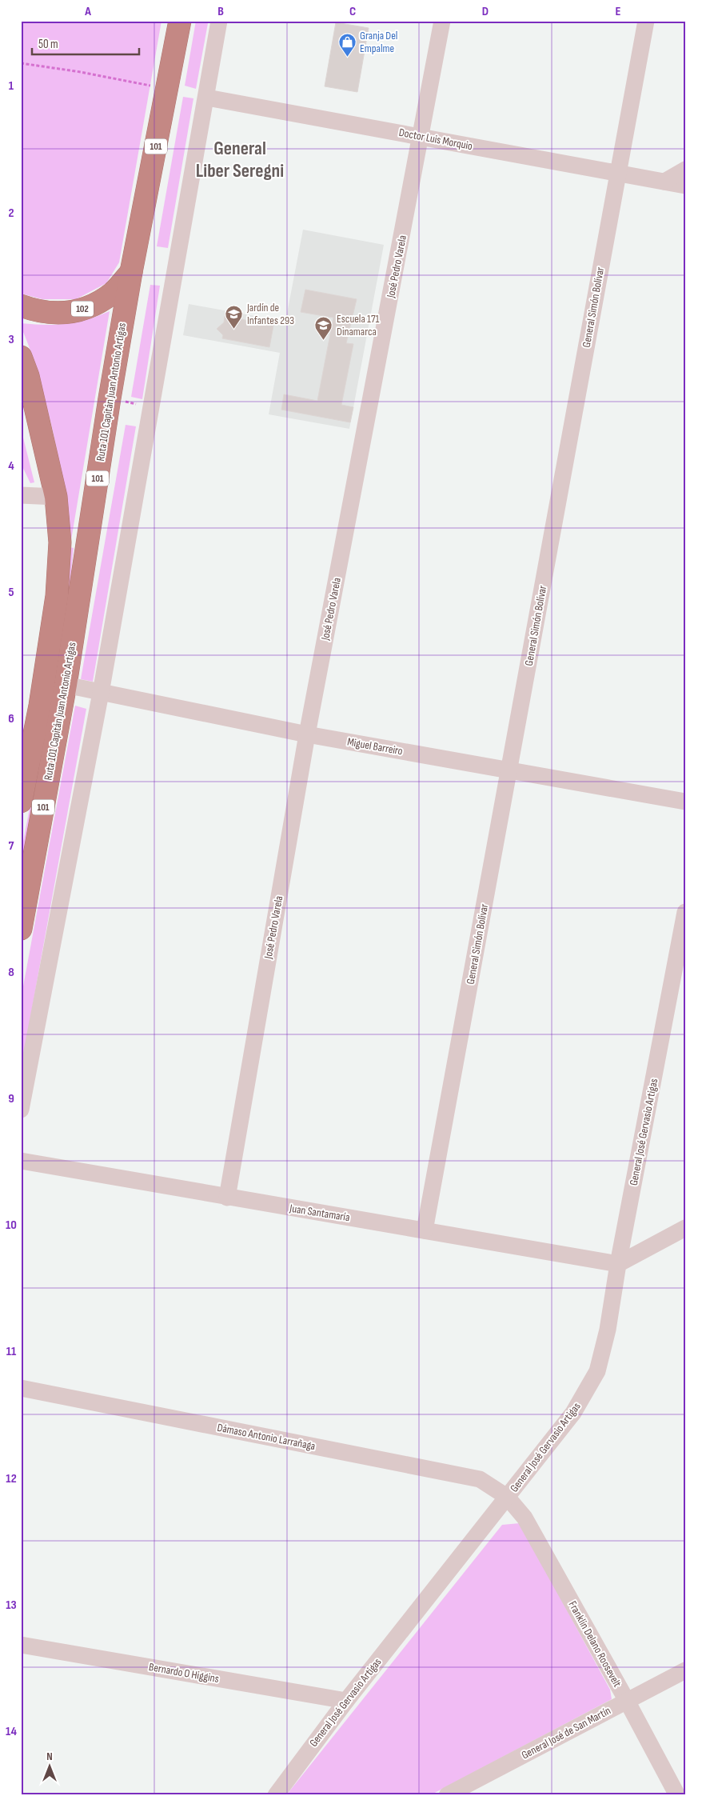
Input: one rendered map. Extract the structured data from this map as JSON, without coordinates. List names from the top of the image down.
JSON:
{
  "streets": {
    "highway": ["101", "102", "Ruta 101 Capitán Juan Antonio Artigas"],
    "street": [
      "Doctor Luis Morquio",
      "José Pedro Varela",
      "General Simón Bolívar",
      "Miguel Barreiro",
      "General José Gervasio Artigas",
      "Juan Santamaría",
      "Dámaso Antonio Larrañaga",
      "Franklin Delano Roosevelt",
      "Bernardo O Higgins",
      "General José de San Martín"
    ]
  },
  "crossings": [
    ["Doctor Luis Morquio", "José Pedro Varela"],
    ["Doctor Luis Morquio", "General Simón Bolívar"],
    ["José Pedro Varela", "Miguel Barreiro"],
    ["José Pedro Varela", "Juan Santamaría"],
    ["General Simón Bolívar", "Miguel Barreiro"],
    ["General Simón Bolívar", "Juan Santamaría"],
    ["102", "Ruta 101 Capitán Juan Antonio Artigas"],
    ["Ruta 101 Capitán Juan Antonio Artigas", "Miguel Barreiro"],
    ["General José Gervasio Artigas", "Juan Santamaría"],
    ["General José Gervasio Artigas", "Dámaso Antonio Larrañaga"],
    ["General José Gervasio Artigas", "Franklin Delano Roosevelt"],
    ["General José Gervasio Artigas", "Bernardo O Higgins"],
    ["Dámaso Antonio Larrañaga", "Franklin Delano Roosevelt"],
    ["Franklin Delano Roosevelt", "General José de San Martín"]
  ],
  "districts": ["General Liber Seregni"],
  "places": {
    "shop": ["Granja Del Empalme"],
    "school or university": ["Jardín de Infantes 293", "Escuela 171 Dinamarca"]
  },
  "scale_bar": "50 m",
  "north": "top",
  "grid": {
    "columns": [
      "A",
      "B",
      "C",
      "D",
      "E"
    ],
    "rows": [
      "1",
      "2",
      "3",
      "4",
      "5",
      "6",
      "7",
      "8",
      "9",
      "10",
      "11",
      "12",
      "13",
      "14"
    ]
  }
}
